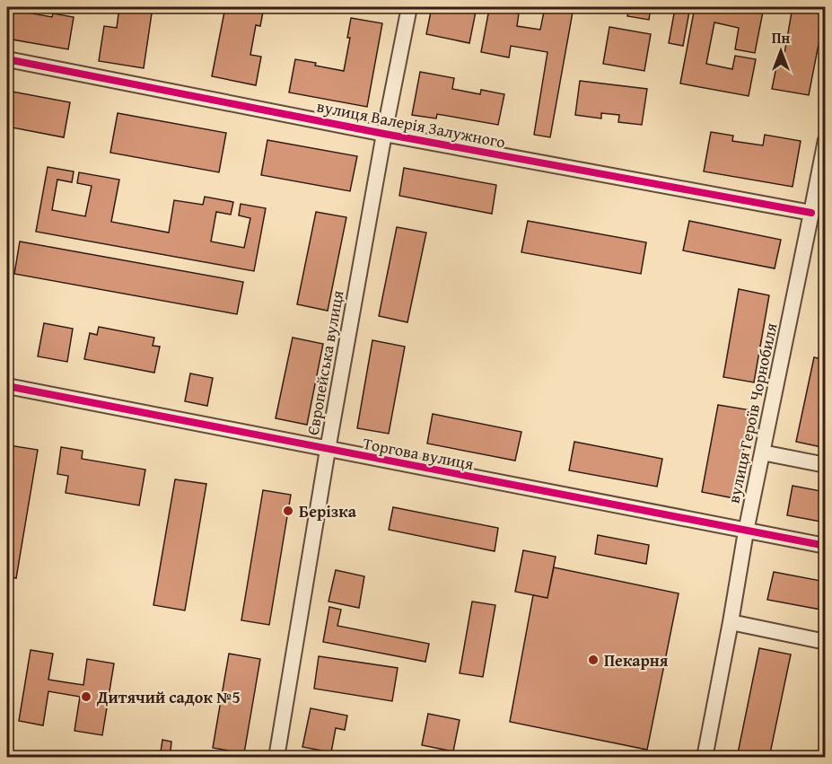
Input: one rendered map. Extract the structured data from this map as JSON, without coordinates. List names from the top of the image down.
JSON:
{
  "streets": {
    "street": [
      "вулиця Валерія Залужного",
      "Європейська вулиця",
      "вулиця Героїв Чорнобиля",
      "Торгова вулиця"
    ]
  },
  "crossings": [
    ["вулиця Валерія Залужного", "Європейська вулиця"],
    ["вулиця Валерія Залужного", "вулиця Героїв Чорнобиля"],
    ["Європейська вулиця", "Торгова вулиця"],
    ["вулиця Героїв Чорнобиля", "Торгова вулиця"]
  ],
  "places": ["Берізка", "Пекарня", "Дитячий садок №5"],
  "north": "top"
}
